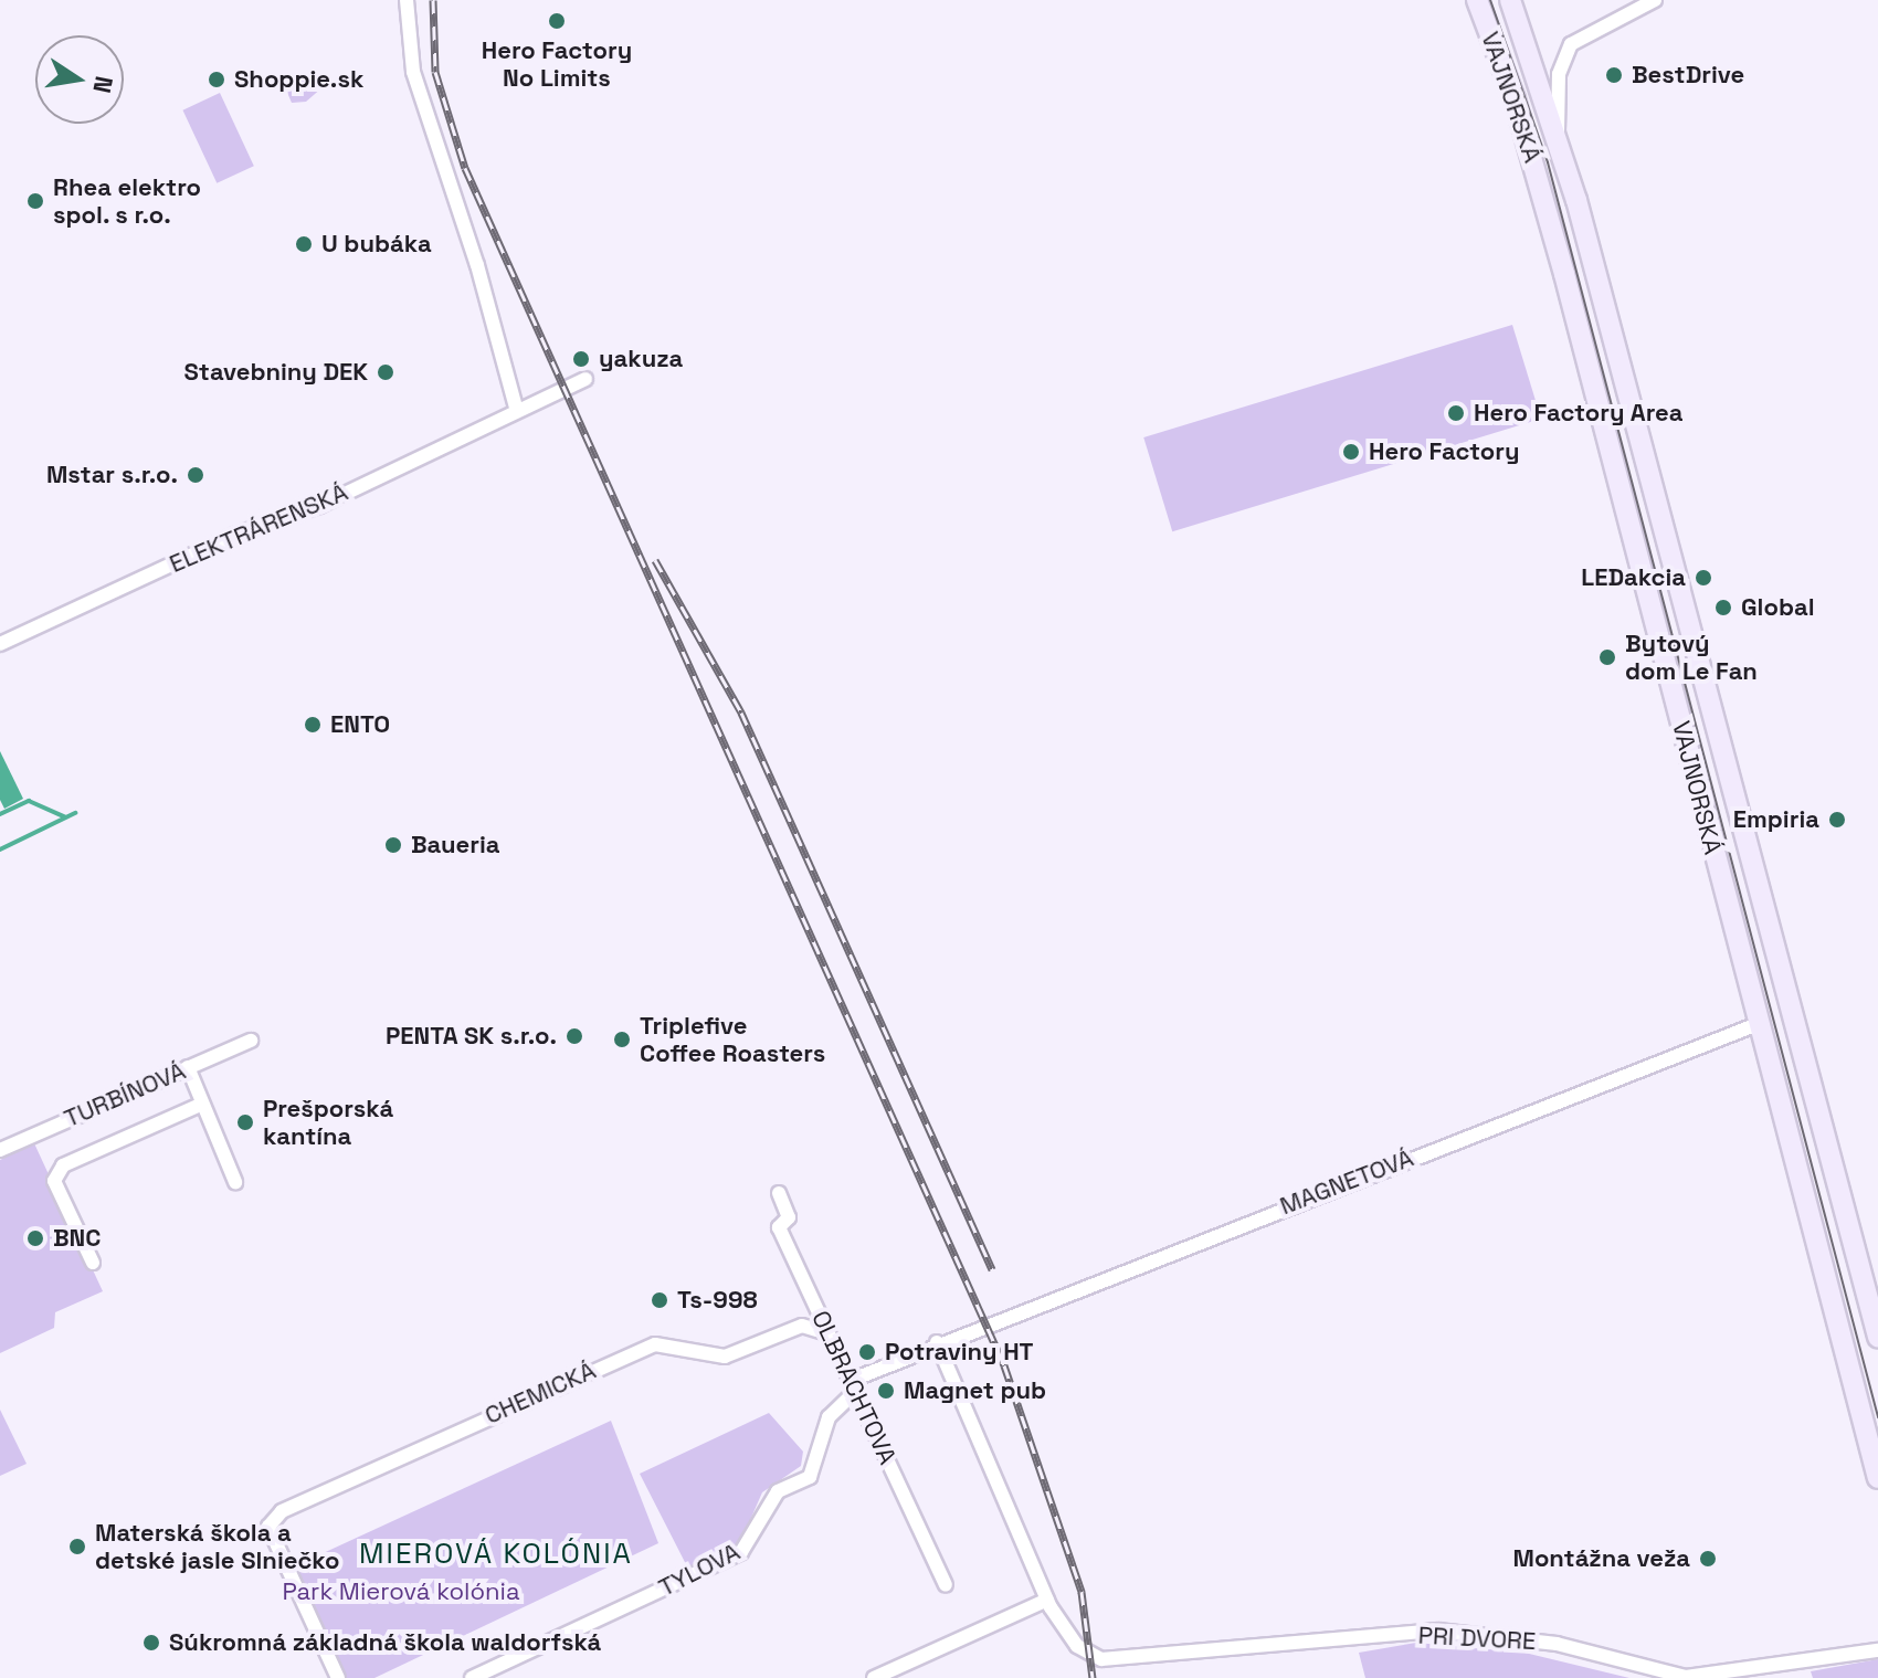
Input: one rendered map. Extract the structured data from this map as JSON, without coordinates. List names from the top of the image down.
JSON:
{
  "streets": {
    "main road": ["VAJNORSKÁ"],
    "street": [
      "ELEKTRÁRENSKÁ",
      "TURBÍNOVÁ",
      "MAGNETOVÁ",
      "OLBRACHTOVA",
      "CHEMICKÁ",
      "TYLOVA",
      "PRI DVORE"
    ]
  },
  "crossings": [
    ["VAJNORSKÁ", "MAGNETOVÁ"],
    ["MAGNETOVÁ", "OLBRACHTOVA"],
    ["MAGNETOVÁ", "TYLOVA"],
    ["OLBRACHTOVA", "CHEMICKÁ"],
    ["OLBRACHTOVA", "TYLOVA"]
  ],
  "districts": ["MIEROVÁ KOLÓNIA"],
  "parks": ["Park Mierová kolónia"],
  "places": [
    "Hero Factory No Limits",
    "BestDrive",
    "Shoppie.sk",
    "Rhea elektro spol. s r.o.",
    "U bubáka",
    "yakuza",
    "Stavebniny DEK",
    "Hero Factory Area",
    "Hero Factory",
    "Mstar s.r.o.",
    "LEDakcia",
    "Global",
    "Bytový dom Le Fan",
    "ENTO",
    "Empiria",
    "Baueria",
    "PENTA SK s.r.o.",
    "Triplefive Coffee Roasters",
    "Prešporská kantína",
    "BNC",
    "Ts-998",
    "Potraviny HT",
    "Magnet pub",
    "Materská škola a detské jasle Slniečko",
    "Montážna veža",
    "Súkromná základná škola waldorfská"
  ],
  "north": "right"
}
